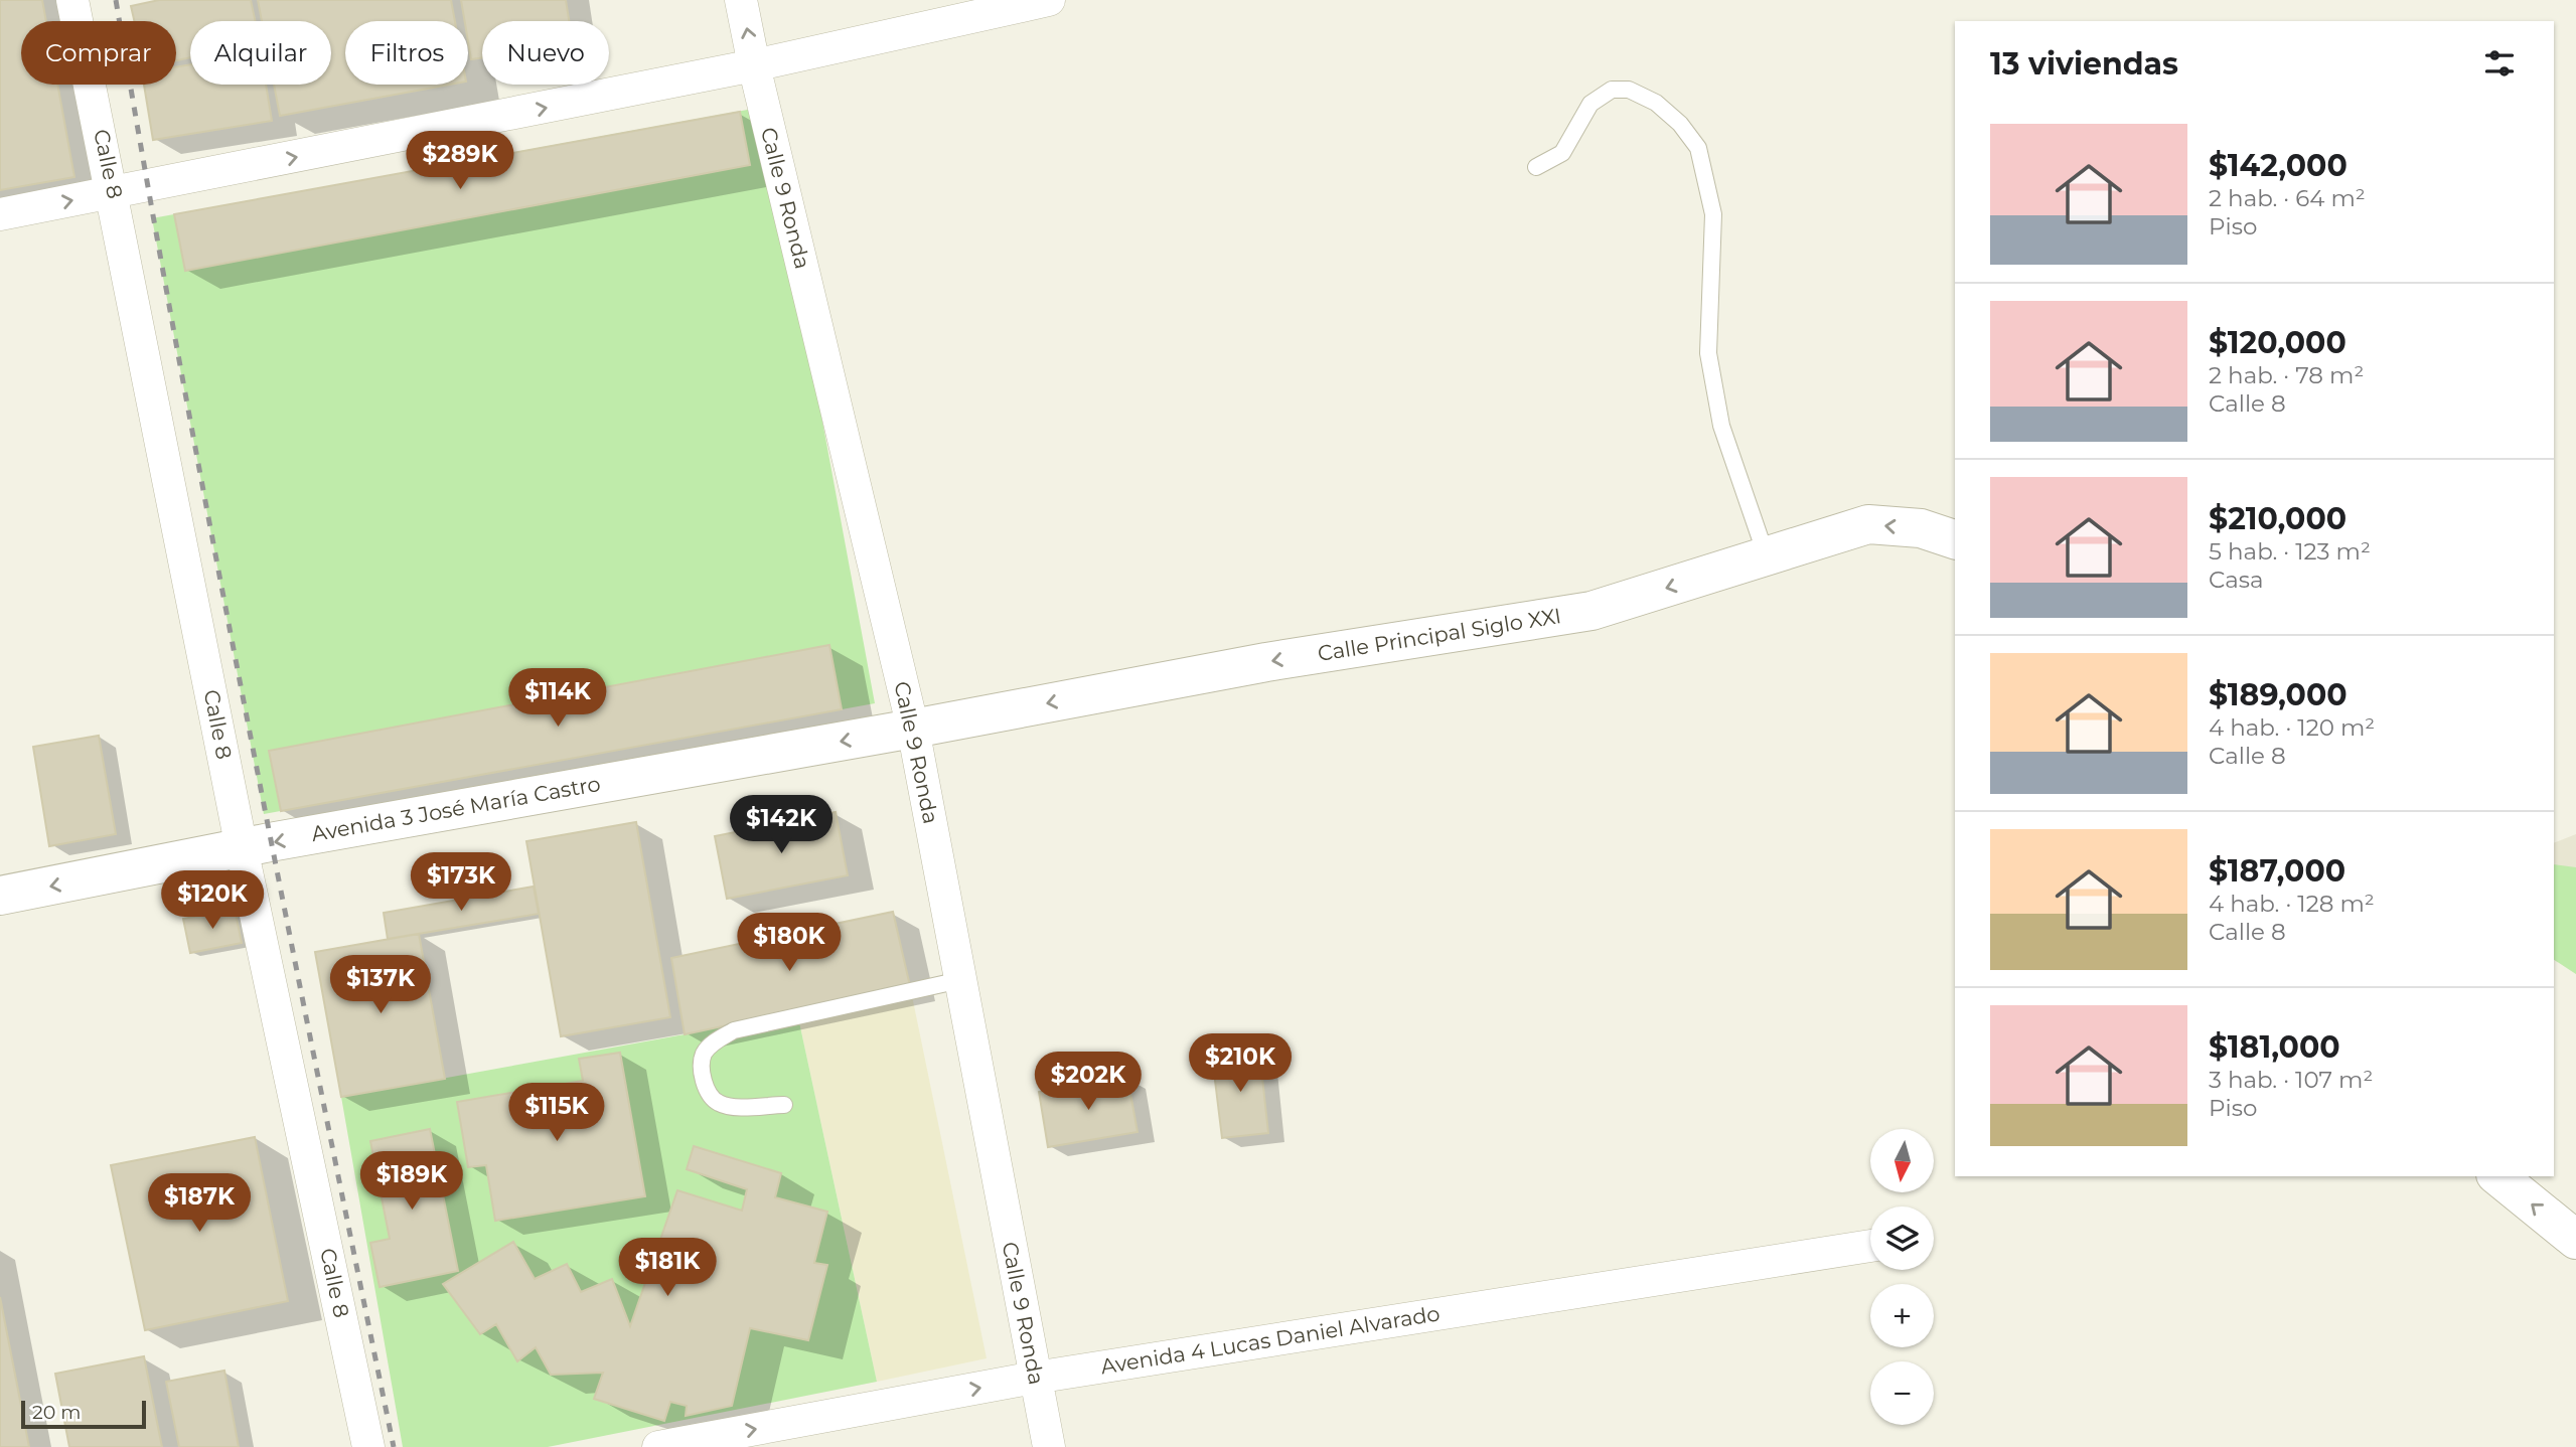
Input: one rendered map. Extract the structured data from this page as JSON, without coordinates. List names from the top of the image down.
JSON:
{
  "streets": {
    "street": [
      "Calle 8",
      "Calle 9 Ronda",
      "Calle Principal Siglo XXI",
      "Avenida 3 José María Castro",
      "Avenida 4 Lucas Daniel Alvarado"
    ]
  },
  "crossings": [
    ["Calle 8", "Avenida 3 José María Castro"],
    ["Calle 9 Ronda", "Calle Principal Siglo XXI"],
    ["Calle 9 Ronda", "Avenida 3 José María Castro"],
    ["Calle 9 Ronda", "Avenida 4 Lucas Daniel Alvarado"],
    ["Calle Principal Siglo XXI", "Avenida 3 José María Castro"]
  ],
  "one_way": ["Calle Principal Siglo XXI", "Avenida 3 José María Castro"],
  "scale_bar": "20 m",
  "north": "bottom",
  "page": {
    "chip": [
      "Comprar",
      "Alquilar",
      "Filtros",
      "Nuevo"
    ],
    "heading": "13 viviendas",
    "list": [
      {
        "name": "$142,000",
        "note": "2 hab. · 64 m² · Piso"
      },
      {
        "name": "$120,000",
        "note": "2 hab. · 78 m² · Calle 8"
      },
      {
        "name": "$210,000",
        "note": "5 hab. · 123 m² · Casa"
      },
      {
        "name": "$189,000",
        "note": "4 hab. · 120 m² · Calle 8"
      },
      {
        "name": "$187,000",
        "note": "4 hab. · 128 m² · Calle 8"
      },
      {
        "name": "$181,000",
        "note": "3 hab. · 107 m² · Piso"
      }
    ],
    "price": [
      "$289K",
      "$114K",
      "$142K",
      "$173K",
      "$120K",
      "$180K",
      "$137K",
      "$210K",
      "$202K",
      "$115K",
      "$189K",
      "$187K",
      "$181K"
    ],
    "map_buttons": ["+", "−"],
    "scale": "20 m"
  }
}
